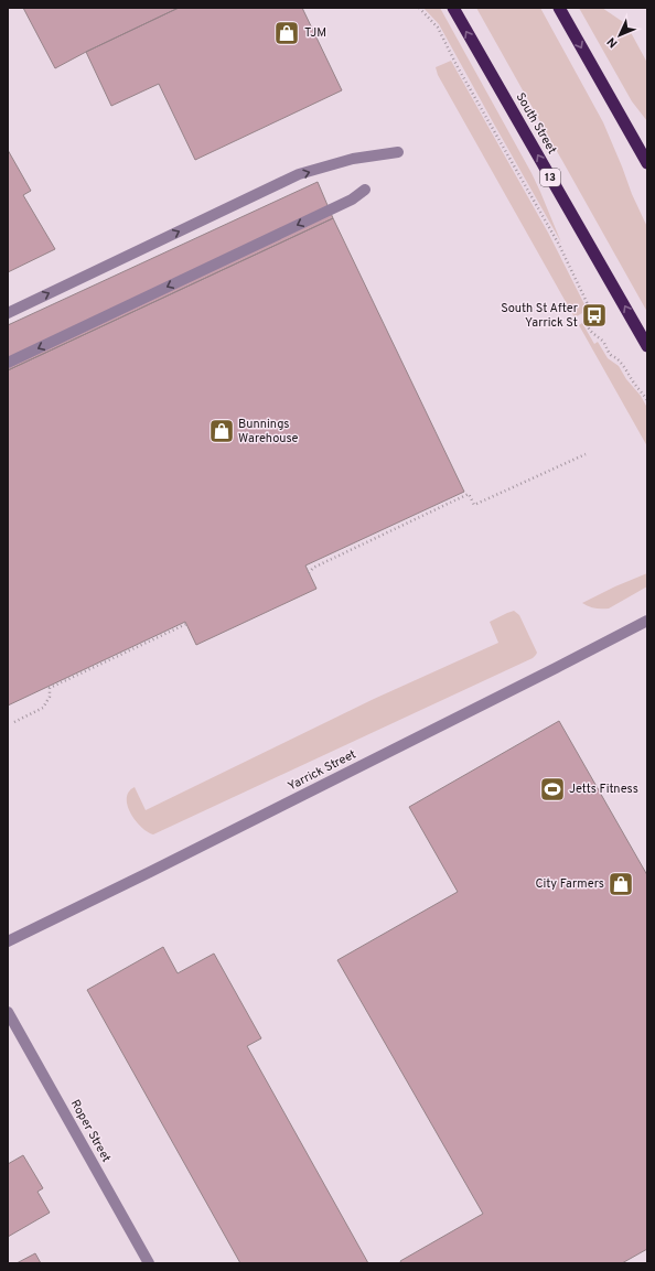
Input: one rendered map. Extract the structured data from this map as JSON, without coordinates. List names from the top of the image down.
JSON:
{
  "streets": {
    "highway": ["South Street", "13"],
    "street": ["Yarrick Street", "Roper Street"]
  },
  "places": {
    "shop": ["TJM", "Bunnings Warehouse", "City Farmers"],
    "bus stop": ["South St After Yarrick St"],
    "sports": ["Jetts Fitness"]
  },
  "north": "bottom left"
}
